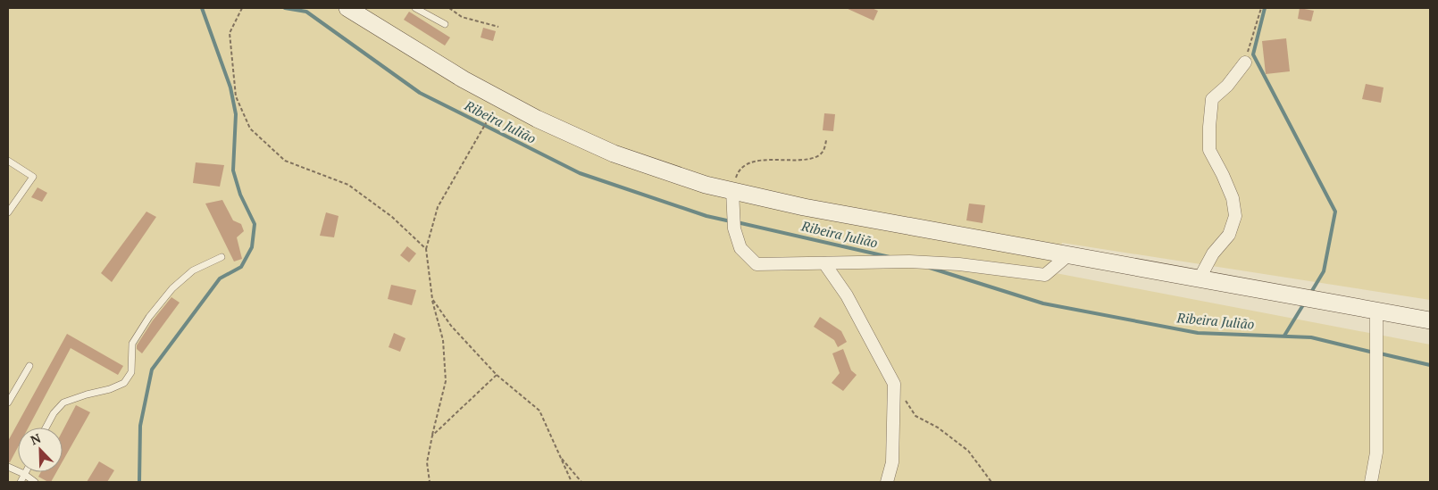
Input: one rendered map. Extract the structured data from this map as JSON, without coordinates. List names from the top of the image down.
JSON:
{
  "water": ["Ribeira Julião"],
  "north": "top left"
}
